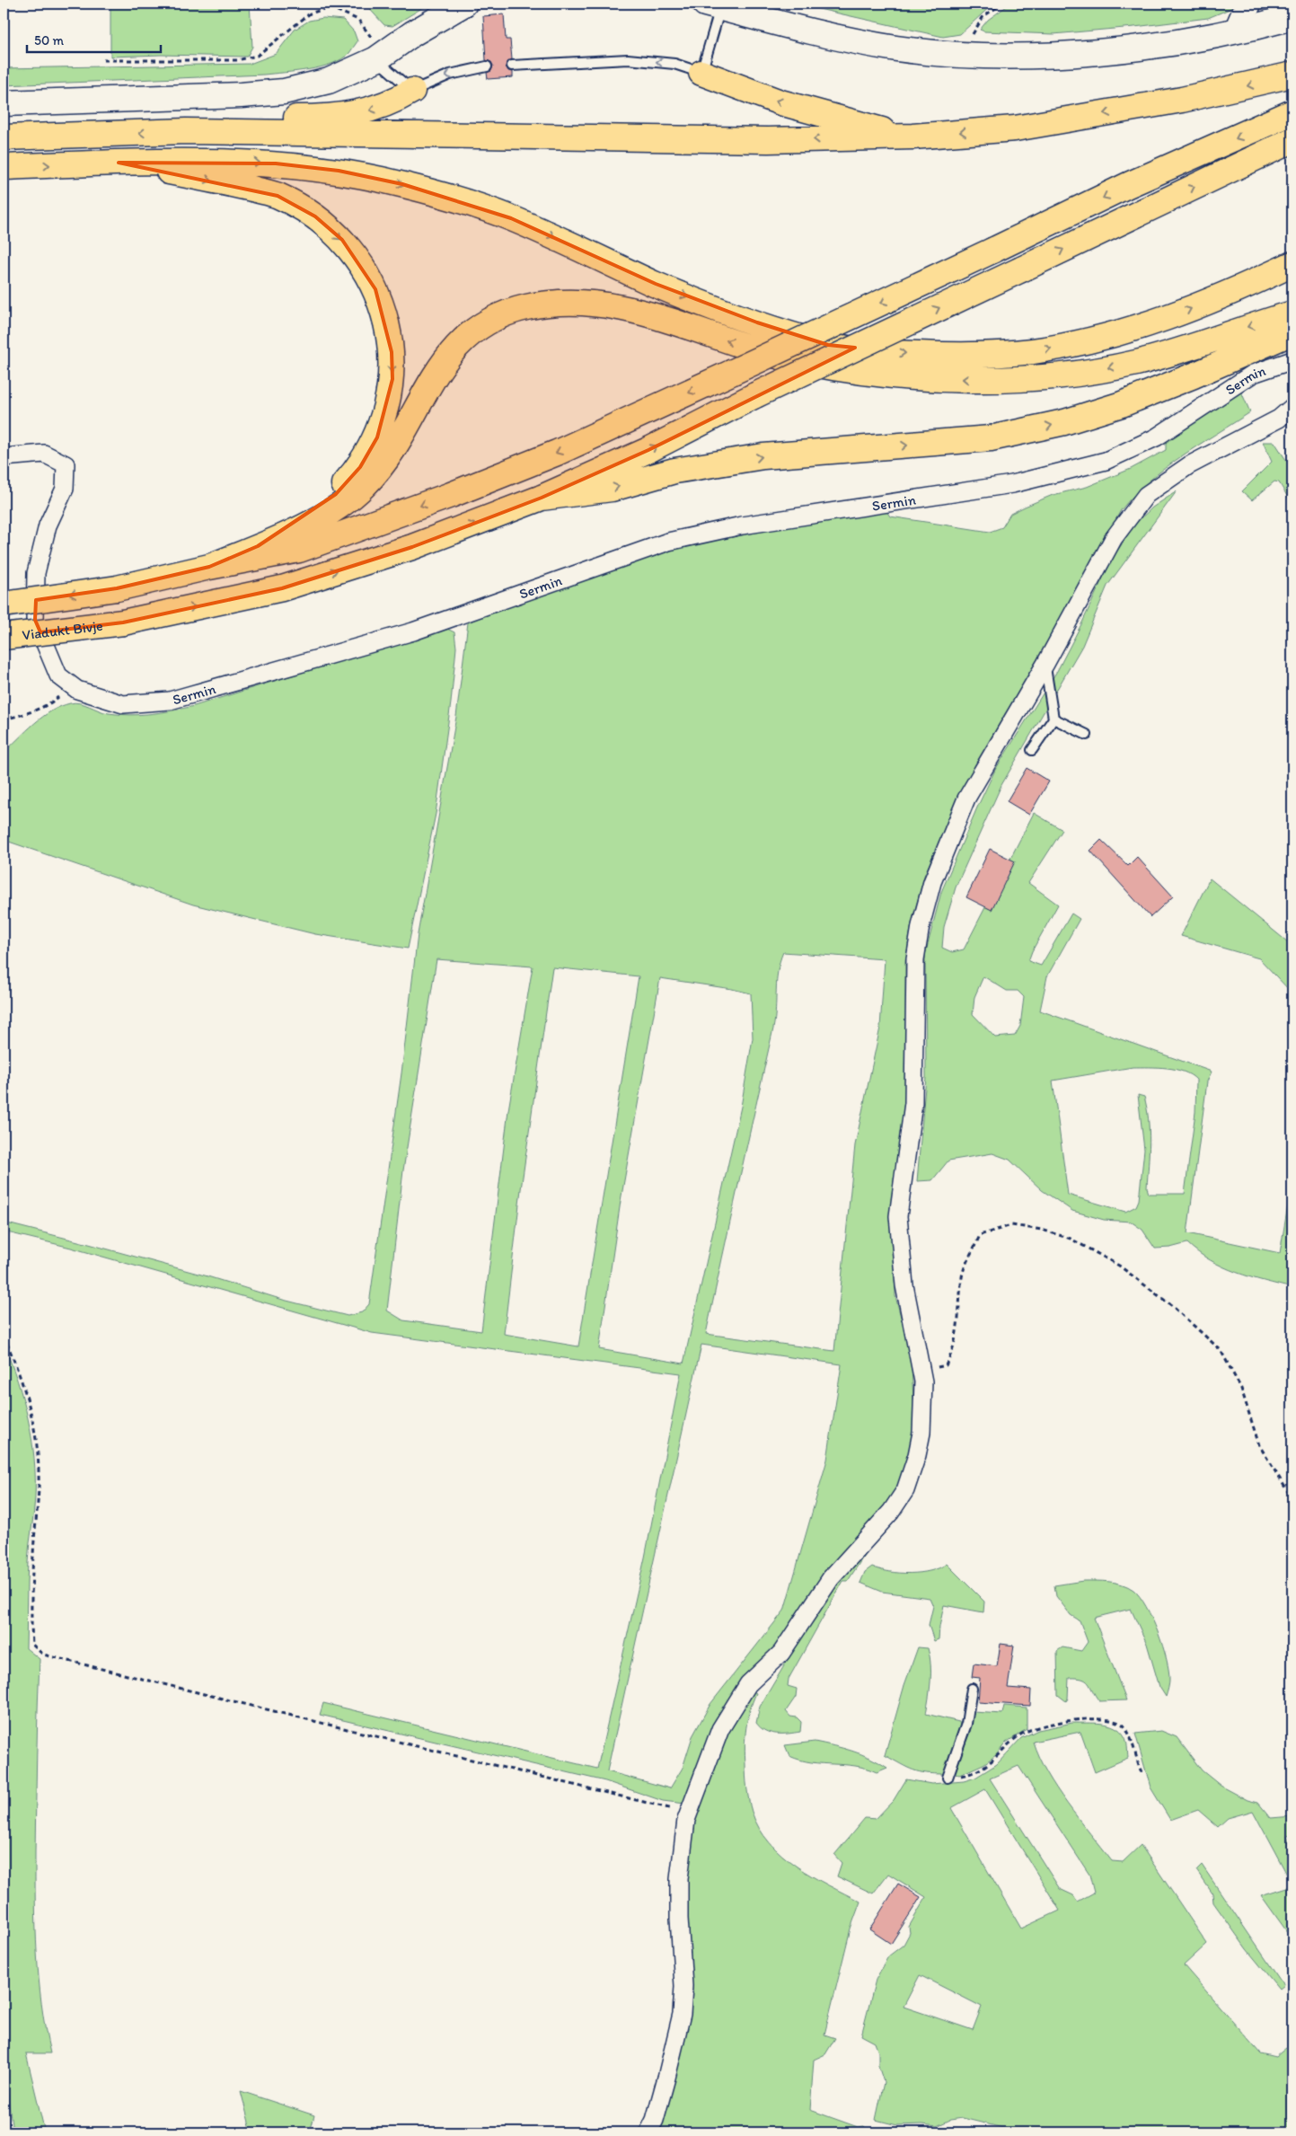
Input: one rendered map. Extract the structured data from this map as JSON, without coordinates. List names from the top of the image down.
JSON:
{
  "streets": {
    "highway": ["Viadukt Bivje"],
    "street": ["Sermin"]
  },
  "scale_bar": "50 m"
}
